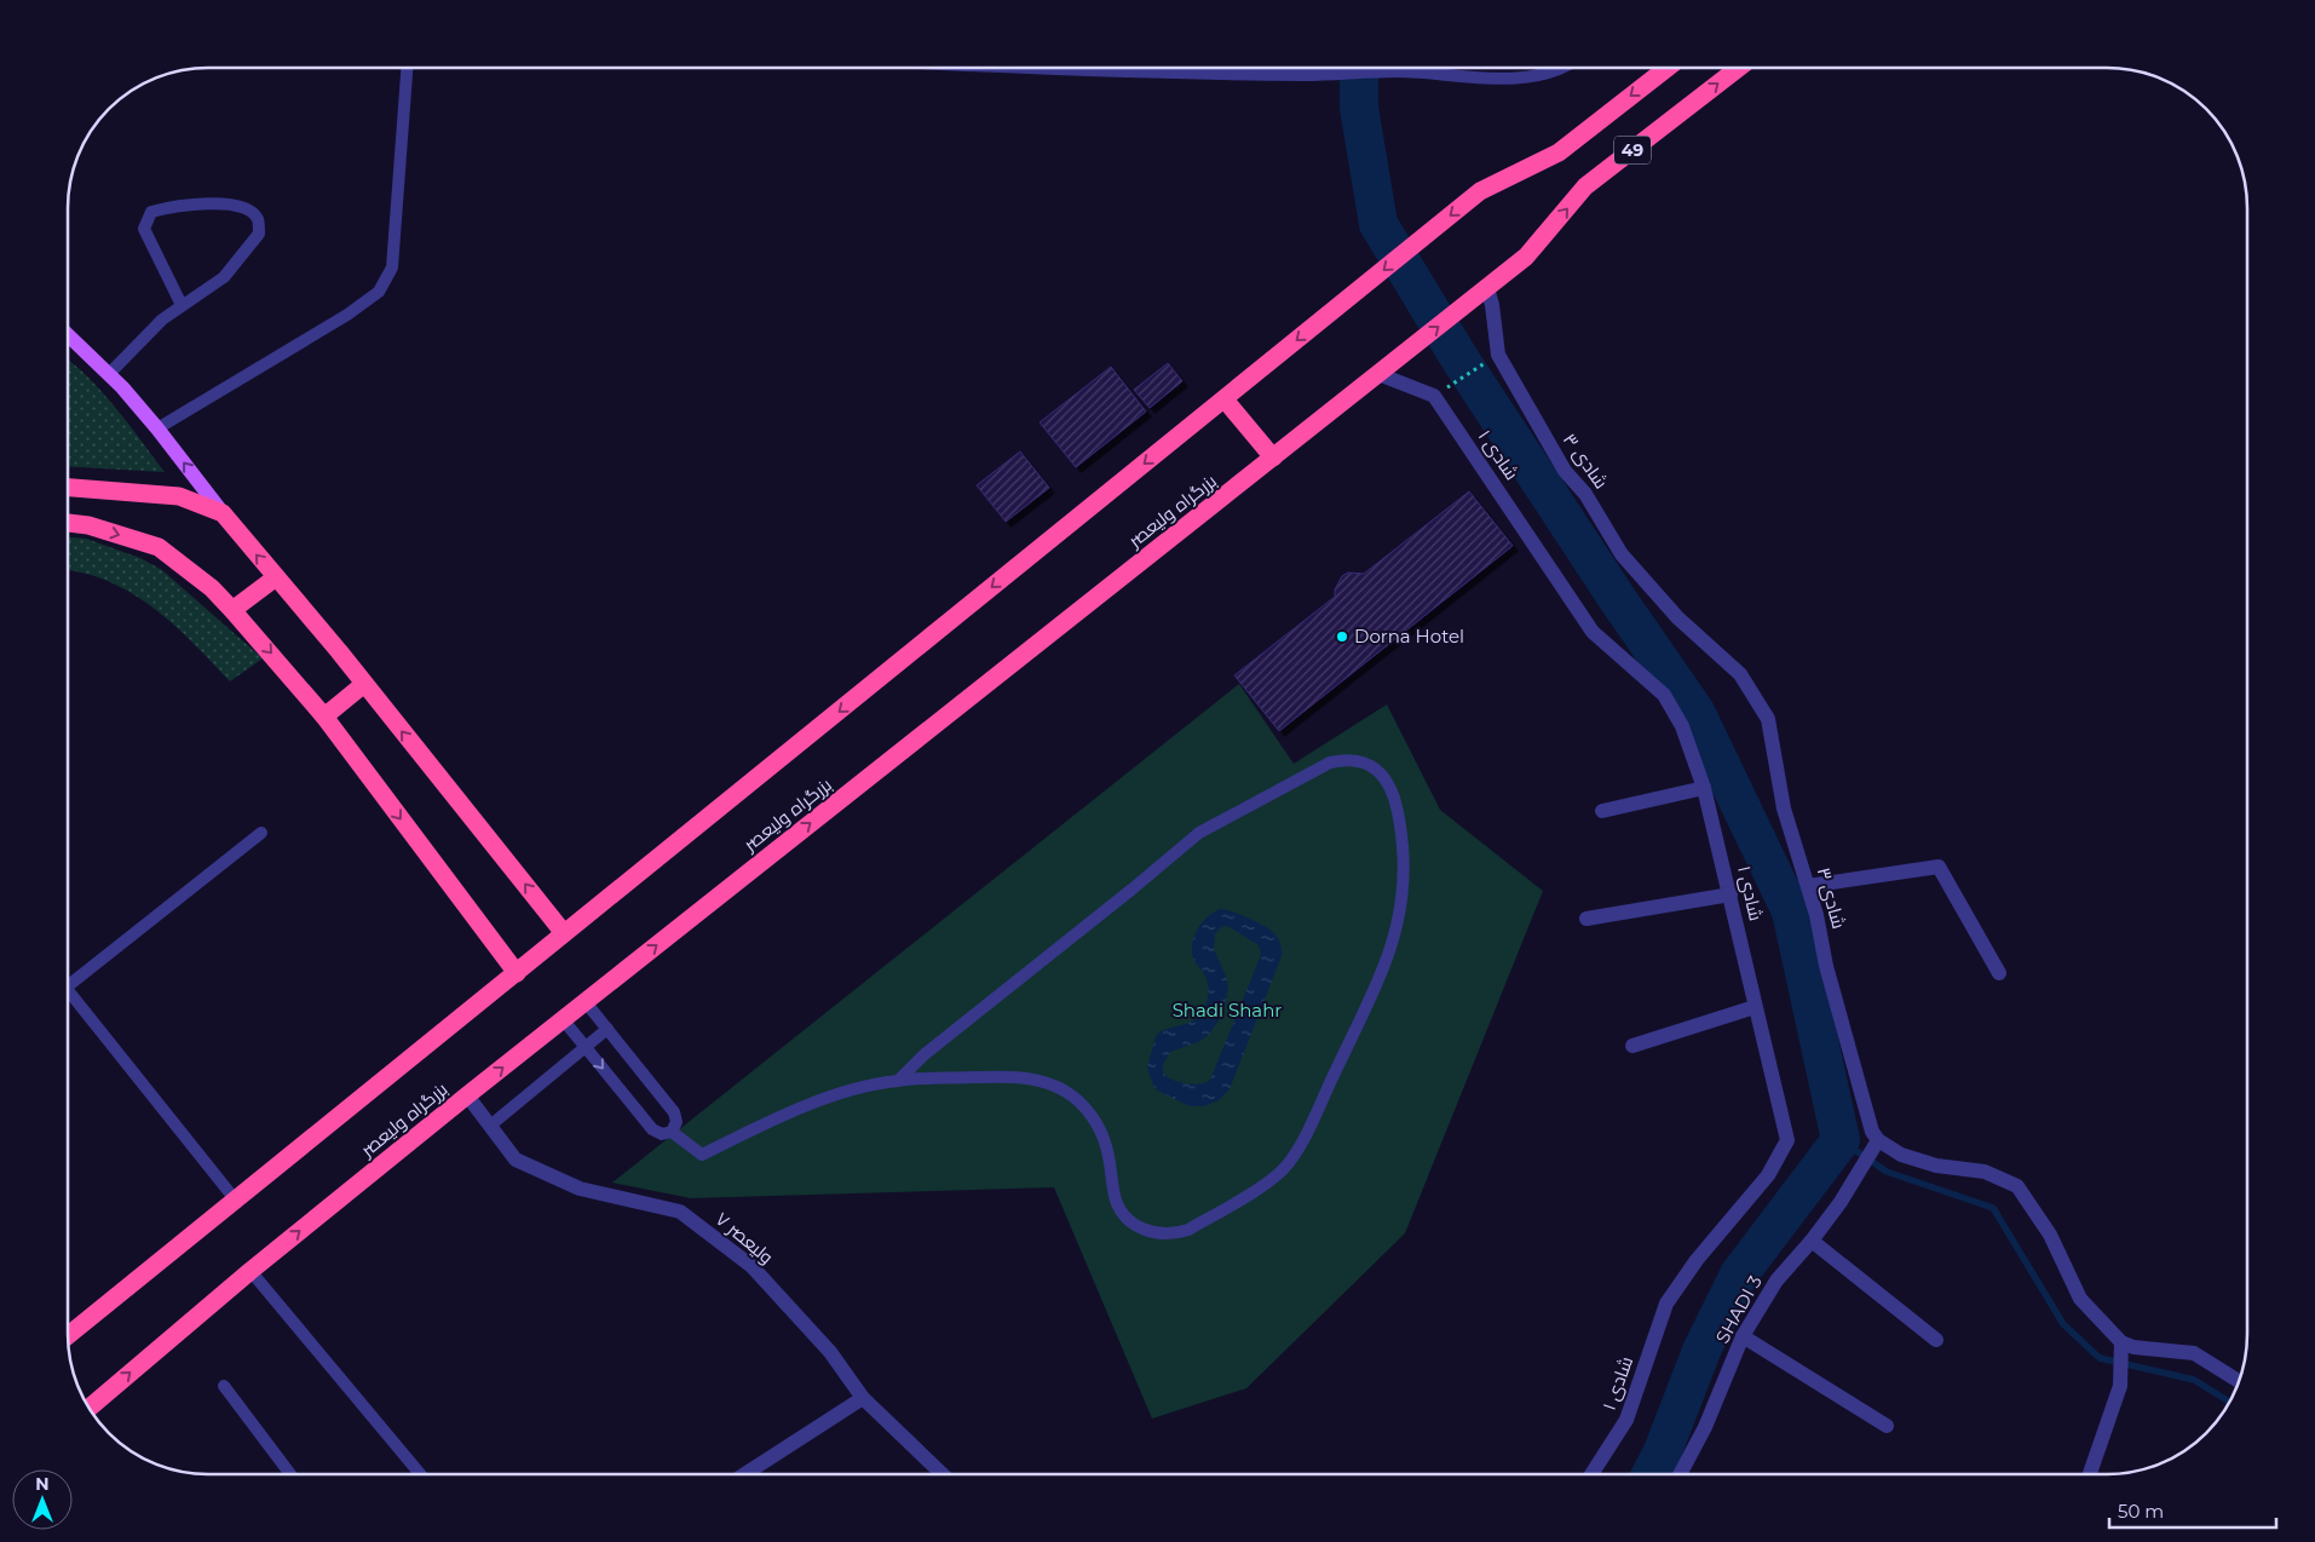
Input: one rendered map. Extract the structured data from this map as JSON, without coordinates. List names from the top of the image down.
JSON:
{
  "streets": {
    "highway": ["49", "بزرگراه ولیعصر"],
    "street": [
      "شادی ۱",
      "شادی ۳",
      "ولیعصر ۷",
      "SHADI 3"
    ]
  },
  "crossings": [
    ["شادی ۳", "بزرگراه ولیعصر"],
    ["شادی ۳", "SHADI 3"],
    ["بزرگراه ولیعصر", "ولیعصر ۷"]
  ],
  "parks": ["Shadi Shahr"],
  "places": ["Dorna Hotel"],
  "scale_bar": "50 m",
  "north": "top"
}
